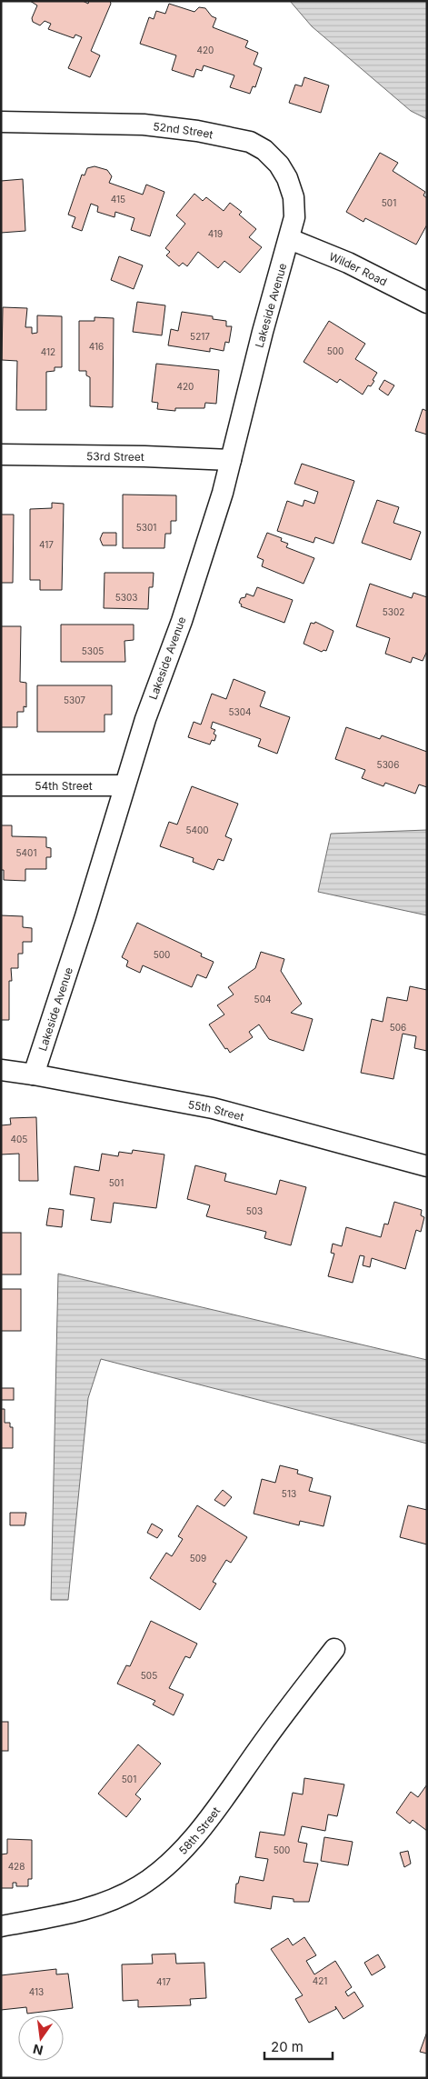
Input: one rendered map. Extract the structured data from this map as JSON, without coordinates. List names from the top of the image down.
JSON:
{
  "streets": {
    "street": [
      "52nd Street",
      "Wilder Road",
      "Lakeside Avenue",
      "53rd Street",
      "54th Street",
      "55th Street",
      "58th Street"
    ]
  },
  "crossings": [
    ["52nd Street", "Wilder Road"],
    ["52nd Street", "Lakeside Avenue"],
    ["Wilder Road", "Lakeside Avenue"],
    ["Lakeside Avenue", "53rd Street"],
    ["Lakeside Avenue", "54th Street"],
    ["Lakeside Avenue", "55th Street"]
  ],
  "house_numbers": [
    "420",
    "415",
    "501",
    "419",
    "5217",
    "416",
    "500",
    "412",
    "420",
    "5301",
    "417",
    "5303",
    "5302",
    "5305",
    "5307",
    "5304",
    "5306",
    "5400",
    "5401",
    "500",
    "504",
    "506",
    "405",
    "501",
    "503",
    "513",
    "509",
    "505",
    "501",
    "500",
    "428",
    "421",
    "417",
    "413"
  ],
  "scale_bar": "20 m",
  "north": "bottom"
}
